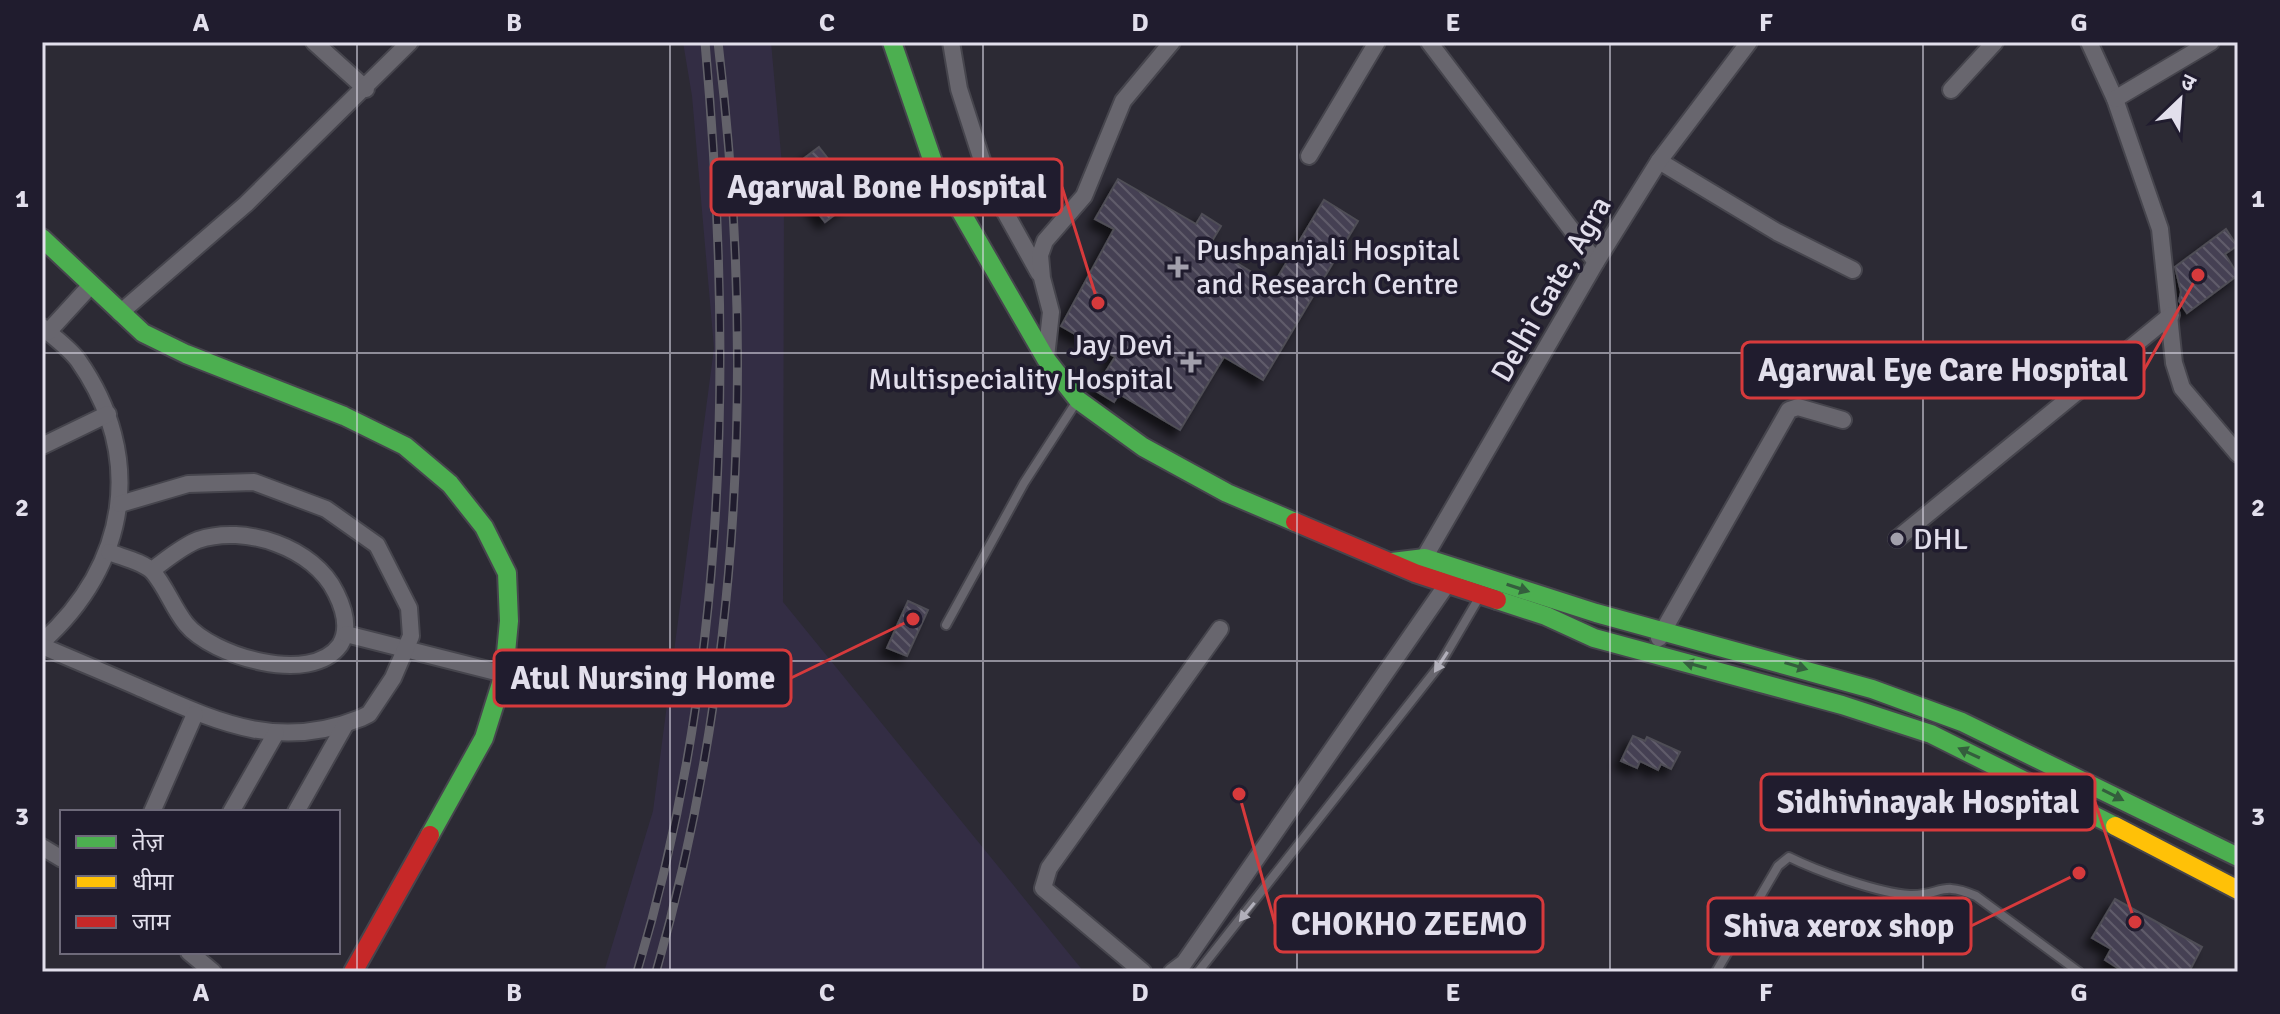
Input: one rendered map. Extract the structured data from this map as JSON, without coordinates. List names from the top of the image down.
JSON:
{
  "streets": {
    "street": ["Delhi Gate, Agra"]
  },
  "places": {
    "health": ["Pushpanjali Hospital and Research Centre", "Jay Devi Multispeciality Hospital"],
    "other": [
      "Agarwal Eye Care Hospital",
      "Agarwal Bone Hospital",
      "DHL",
      "Atul Nursing Home",
      "CHOKHO ZEEMO",
      "Shiva xerox shop",
      "Sidhivinayak Hospital"
    ]
  },
  "legend": ["तेज़", "धीमा", "जाम"],
  "north": "top right",
  "grid": {
    "columns": [
      "A",
      "B",
      "C",
      "D",
      "E",
      "F",
      "G"
    ],
    "rows": ["1", "2", "3"]
  }
}
